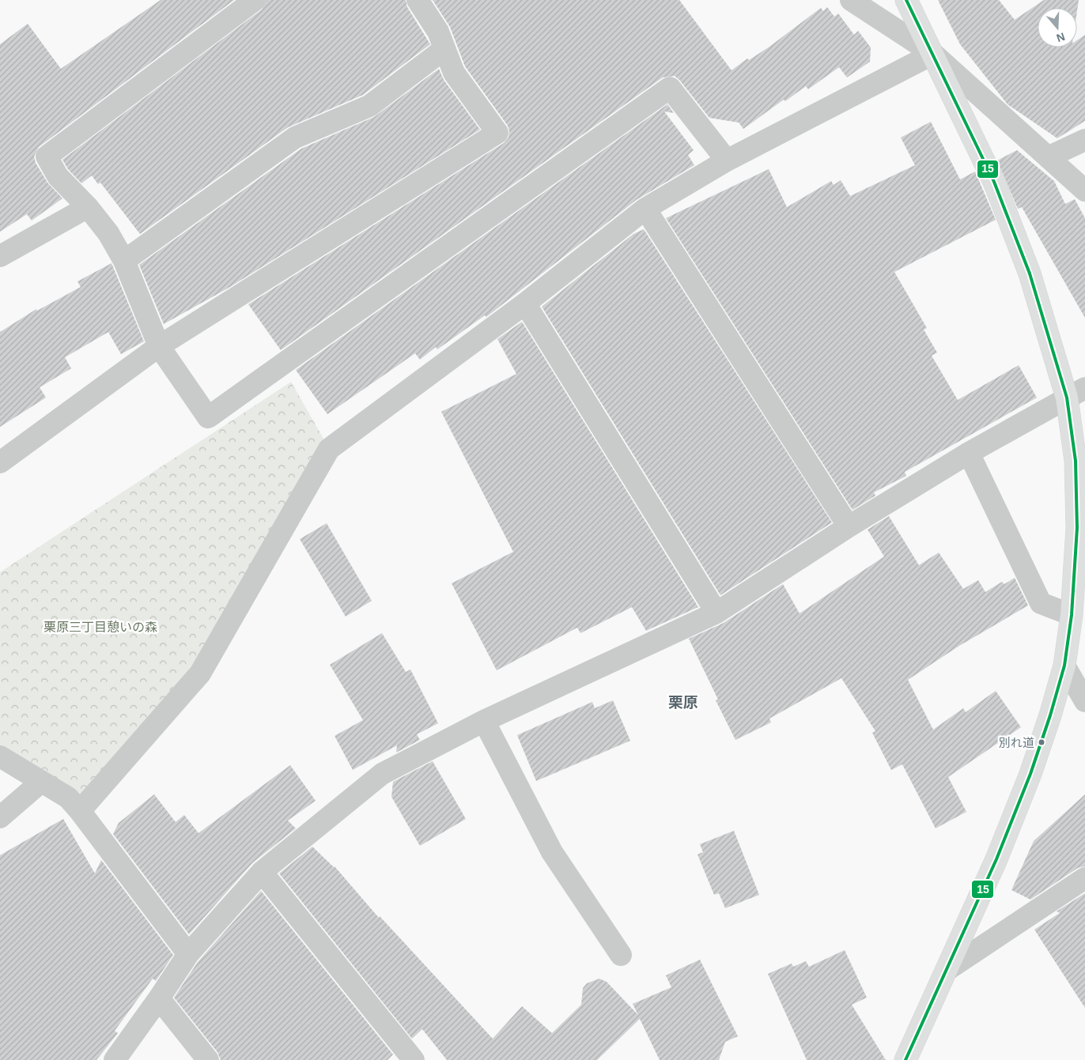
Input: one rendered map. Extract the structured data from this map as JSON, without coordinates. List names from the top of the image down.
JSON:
{
  "districts": ["栗原"],
  "parks": ["栗原三丁目憩いの森"],
  "places": ["別れ道"],
  "lines": ["transit line 15"],
  "north": "bottom"
}
